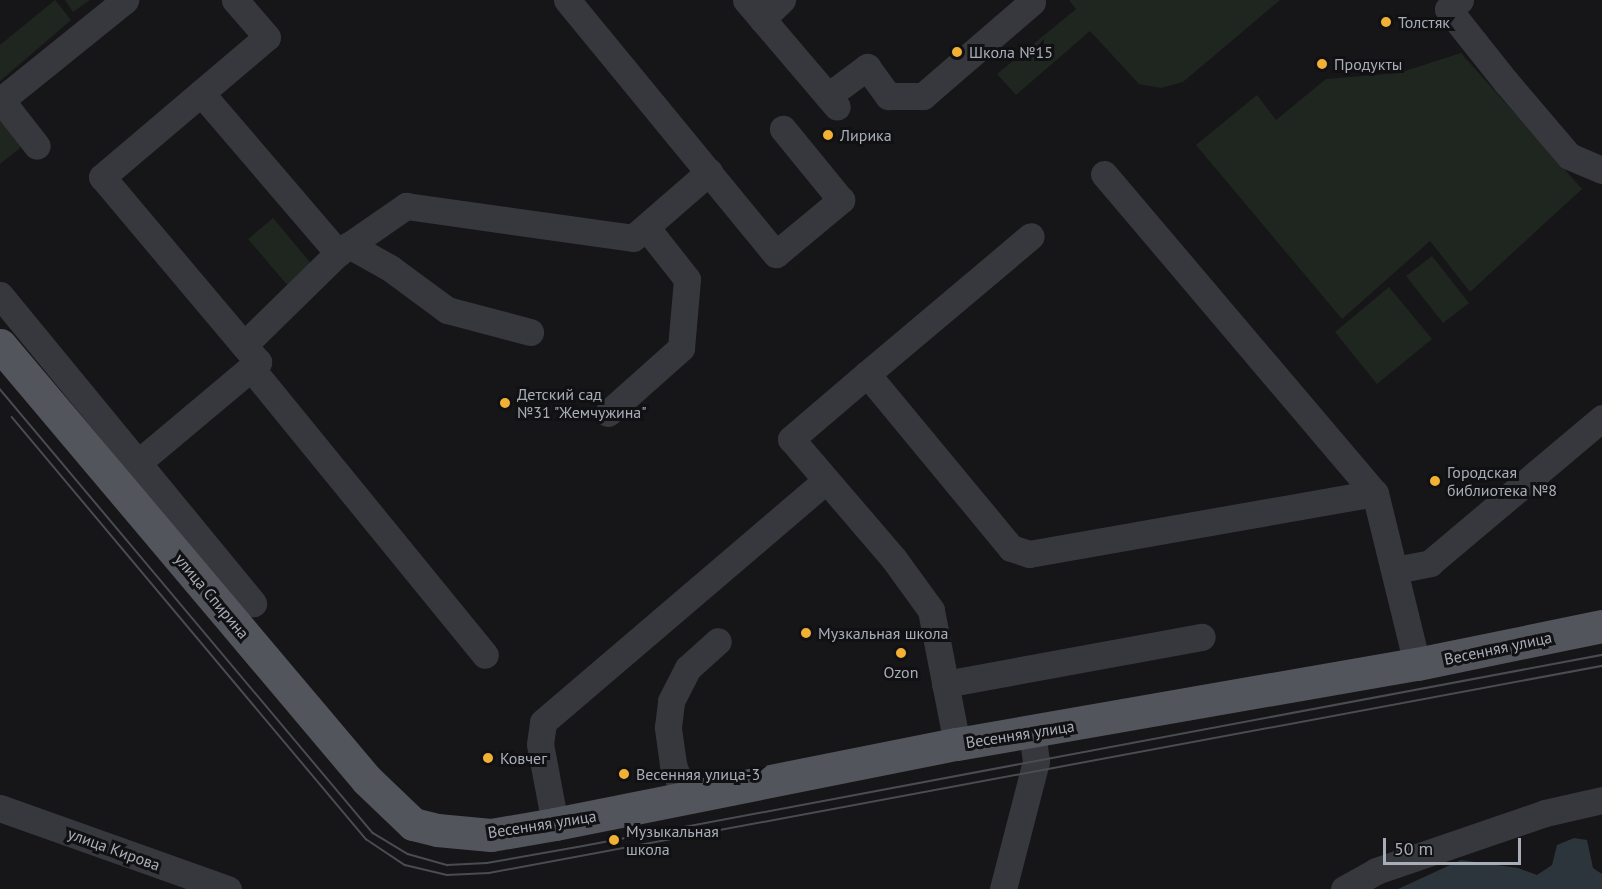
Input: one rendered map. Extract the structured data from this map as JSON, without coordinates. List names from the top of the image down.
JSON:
{
  "streets": {
    "main road": ["улица Спирина", "Весенняя улица"],
    "street": ["улица Кирова"]
  },
  "crossings": [
    ["улица Спирина", "Весенняя улица"]
  ],
  "places": [
    "Толстяк",
    "Школа №15",
    "Продукты",
    "Лирика",
    "Детский сад №31 \"Жемчужина\"",
    "Городская библиотека №8",
    "Музкальная школа",
    "Ozon",
    "Ковчег",
    "Весенняя улица-3",
    "Музыкальная школа"
  ],
  "scale_bar": "50 m"
}
